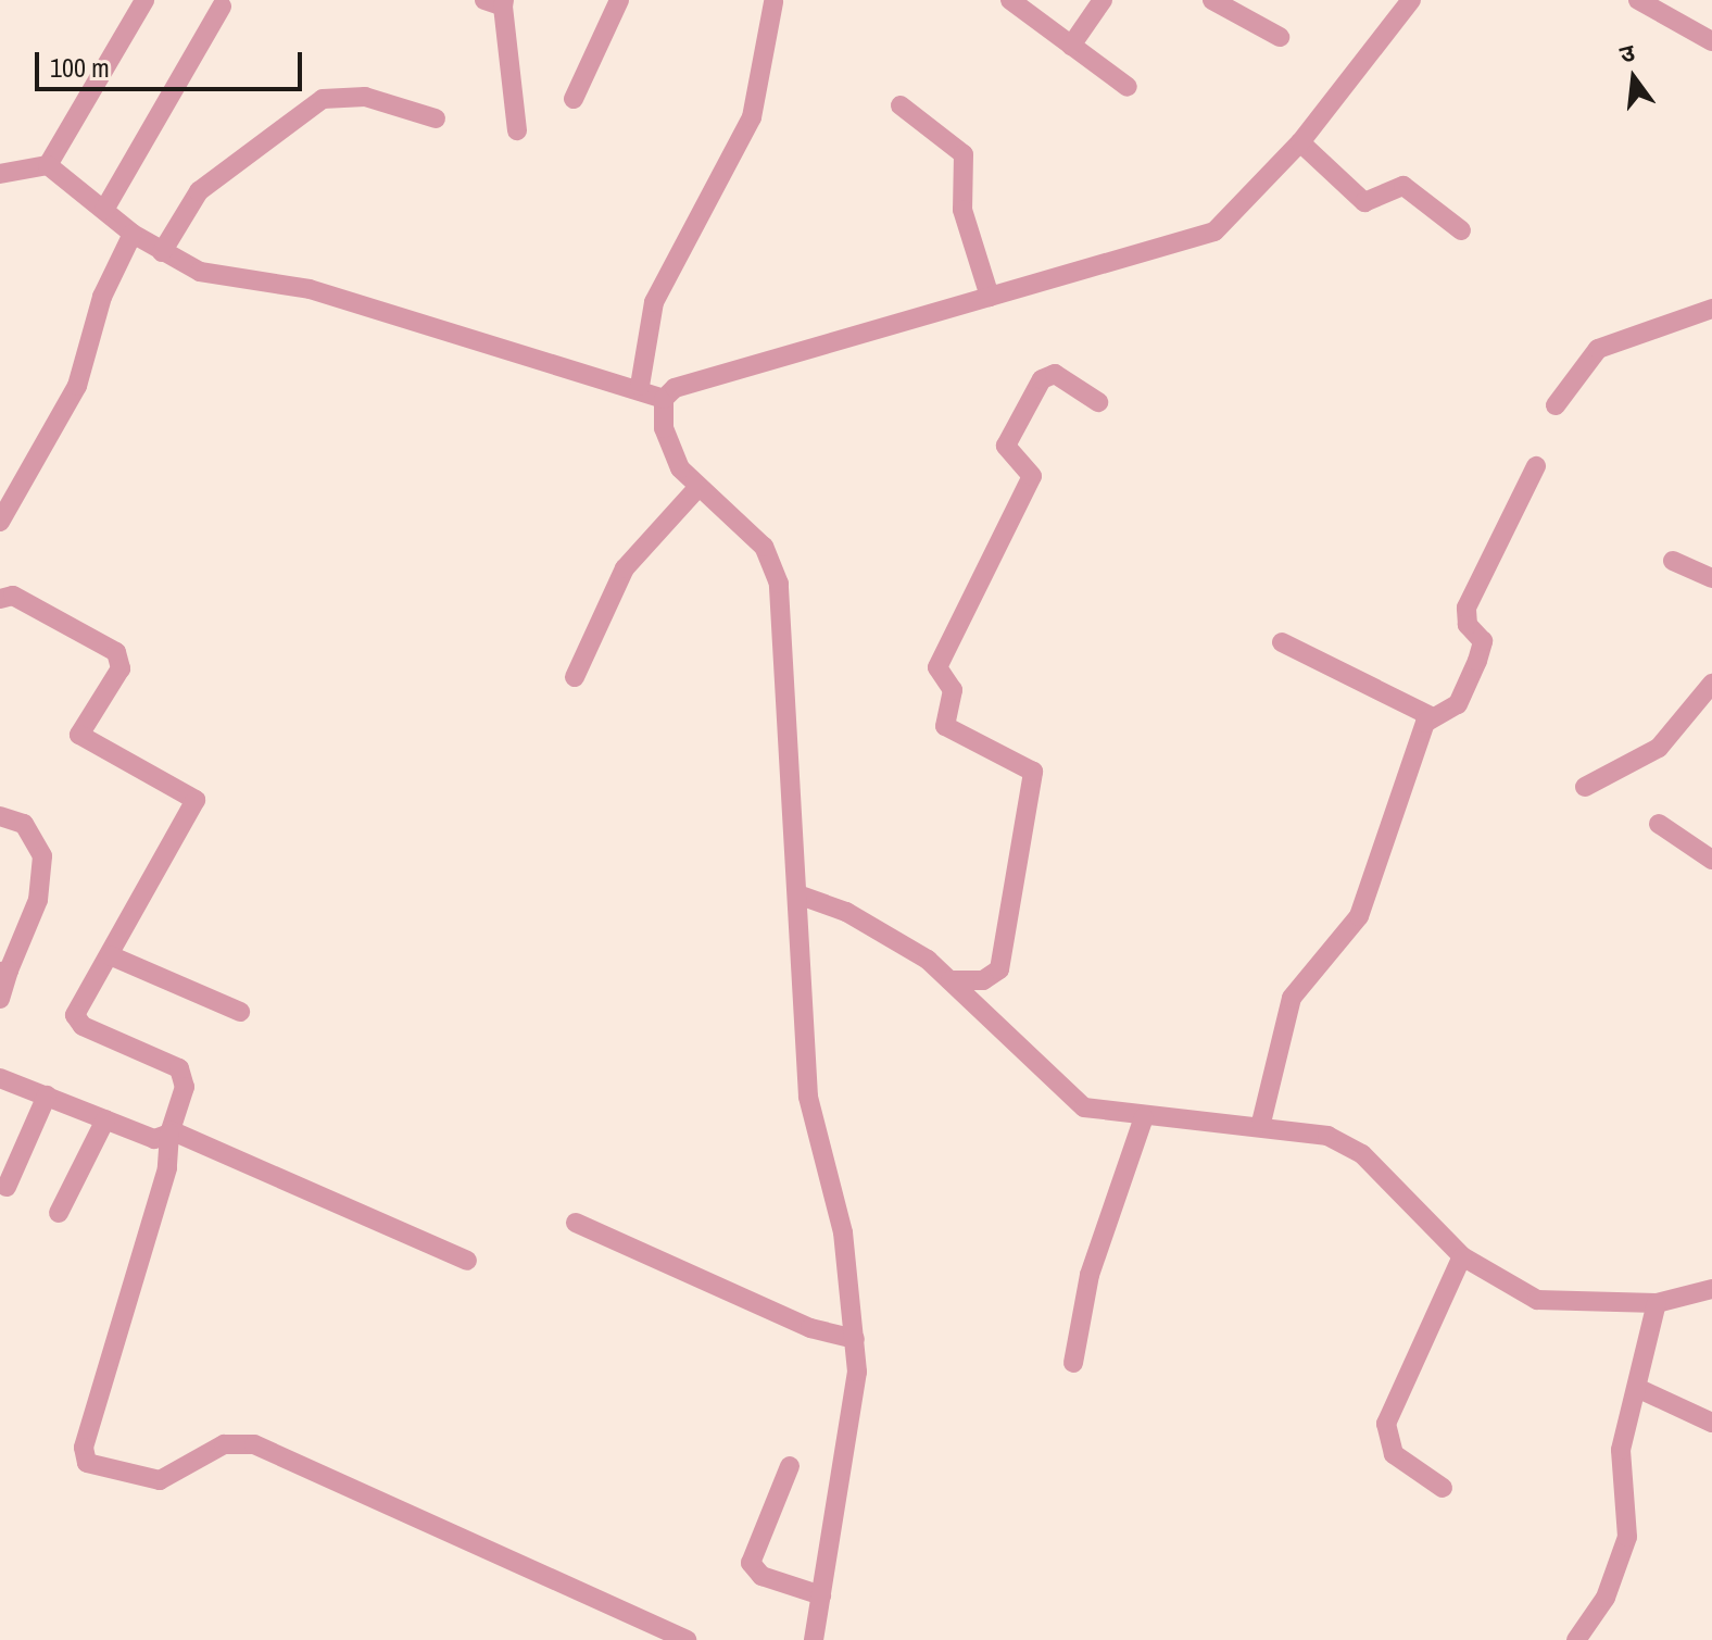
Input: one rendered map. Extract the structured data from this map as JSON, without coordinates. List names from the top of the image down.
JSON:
{
  "scale_bar": "100 m",
  "north": "top"
}
